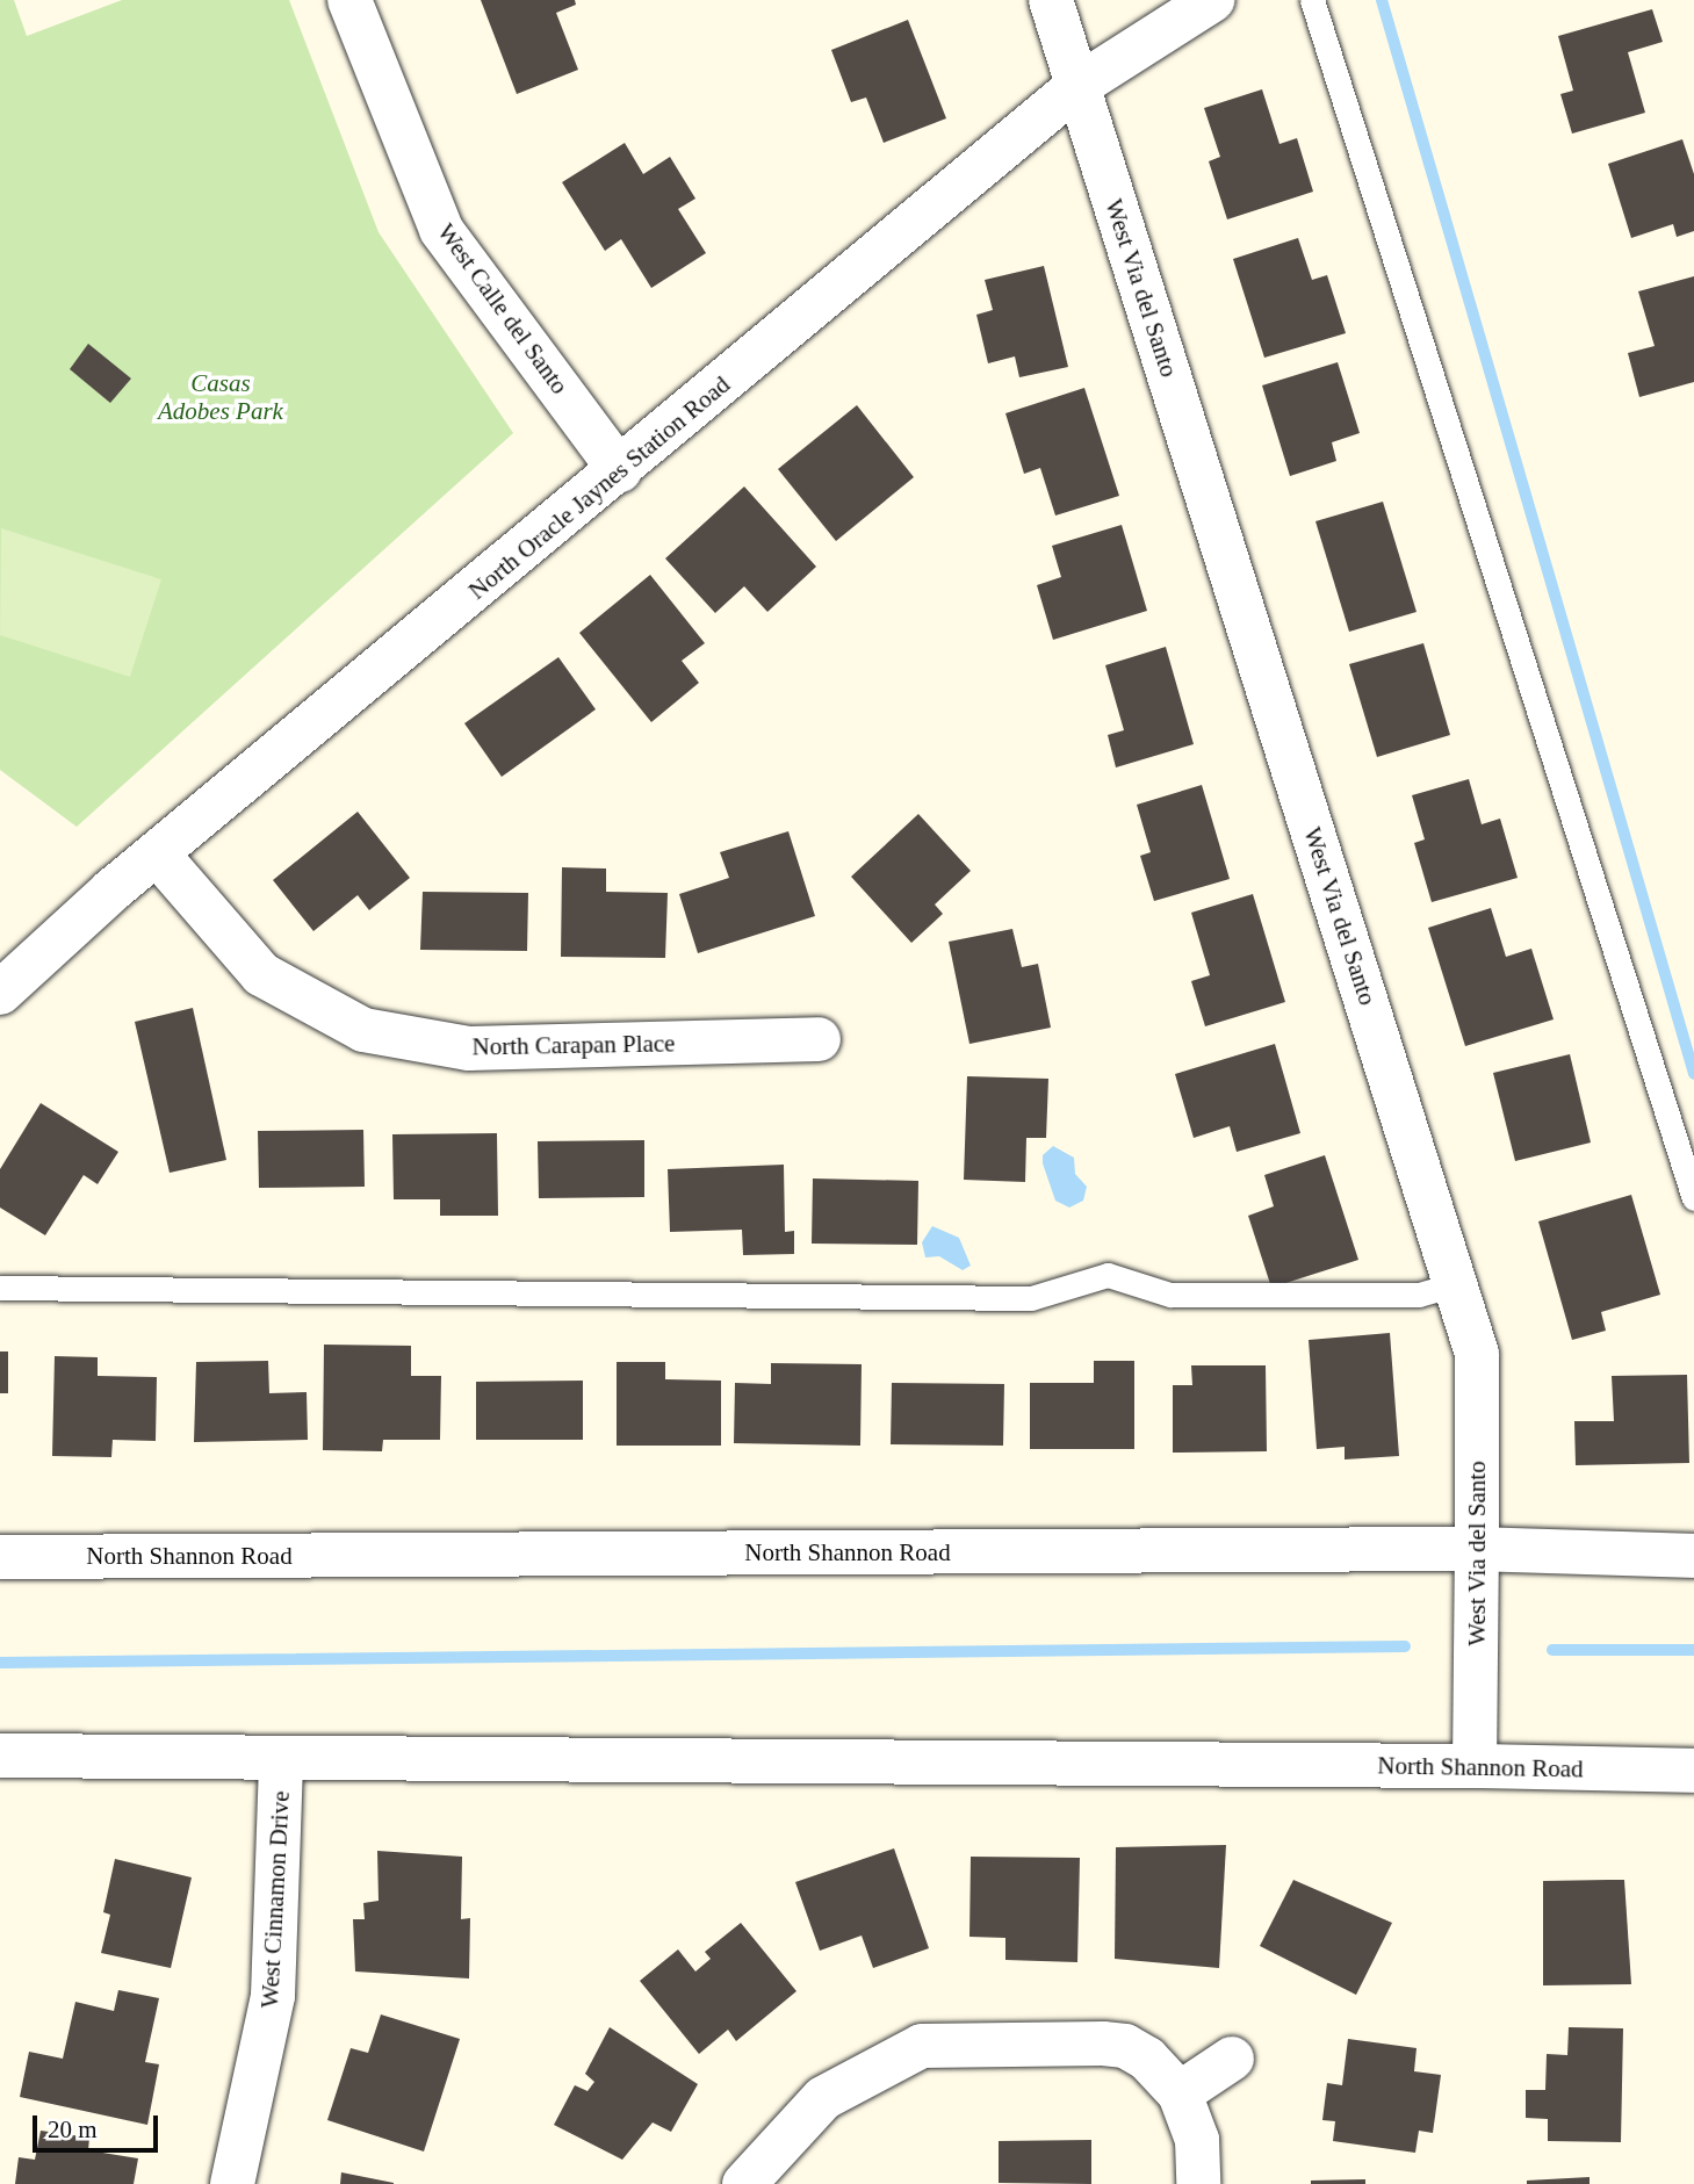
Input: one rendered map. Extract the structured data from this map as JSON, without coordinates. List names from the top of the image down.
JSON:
{
  "streets": {
    "street": [
      "West Via del Santo",
      "West Calle del Santo",
      "North Oracle Jaynes Station Road",
      "North Carapan Place",
      "North Shannon Road",
      "West Cinnamon Drive"
    ]
  },
  "crossings": [
    ["West Via del Santo", "North Oracle Jaynes Station Road"],
    ["West Via del Santo", "North Shannon Road"],
    ["West Calle del Santo", "North Oracle Jaynes Station Road"],
    ["North Oracle Jaynes Station Road", "North Carapan Place"],
    ["North Shannon Road", "West Cinnamon Drive"]
  ],
  "parks": ["Casas Adobes Park"],
  "scale_bar": "20 m"
}
